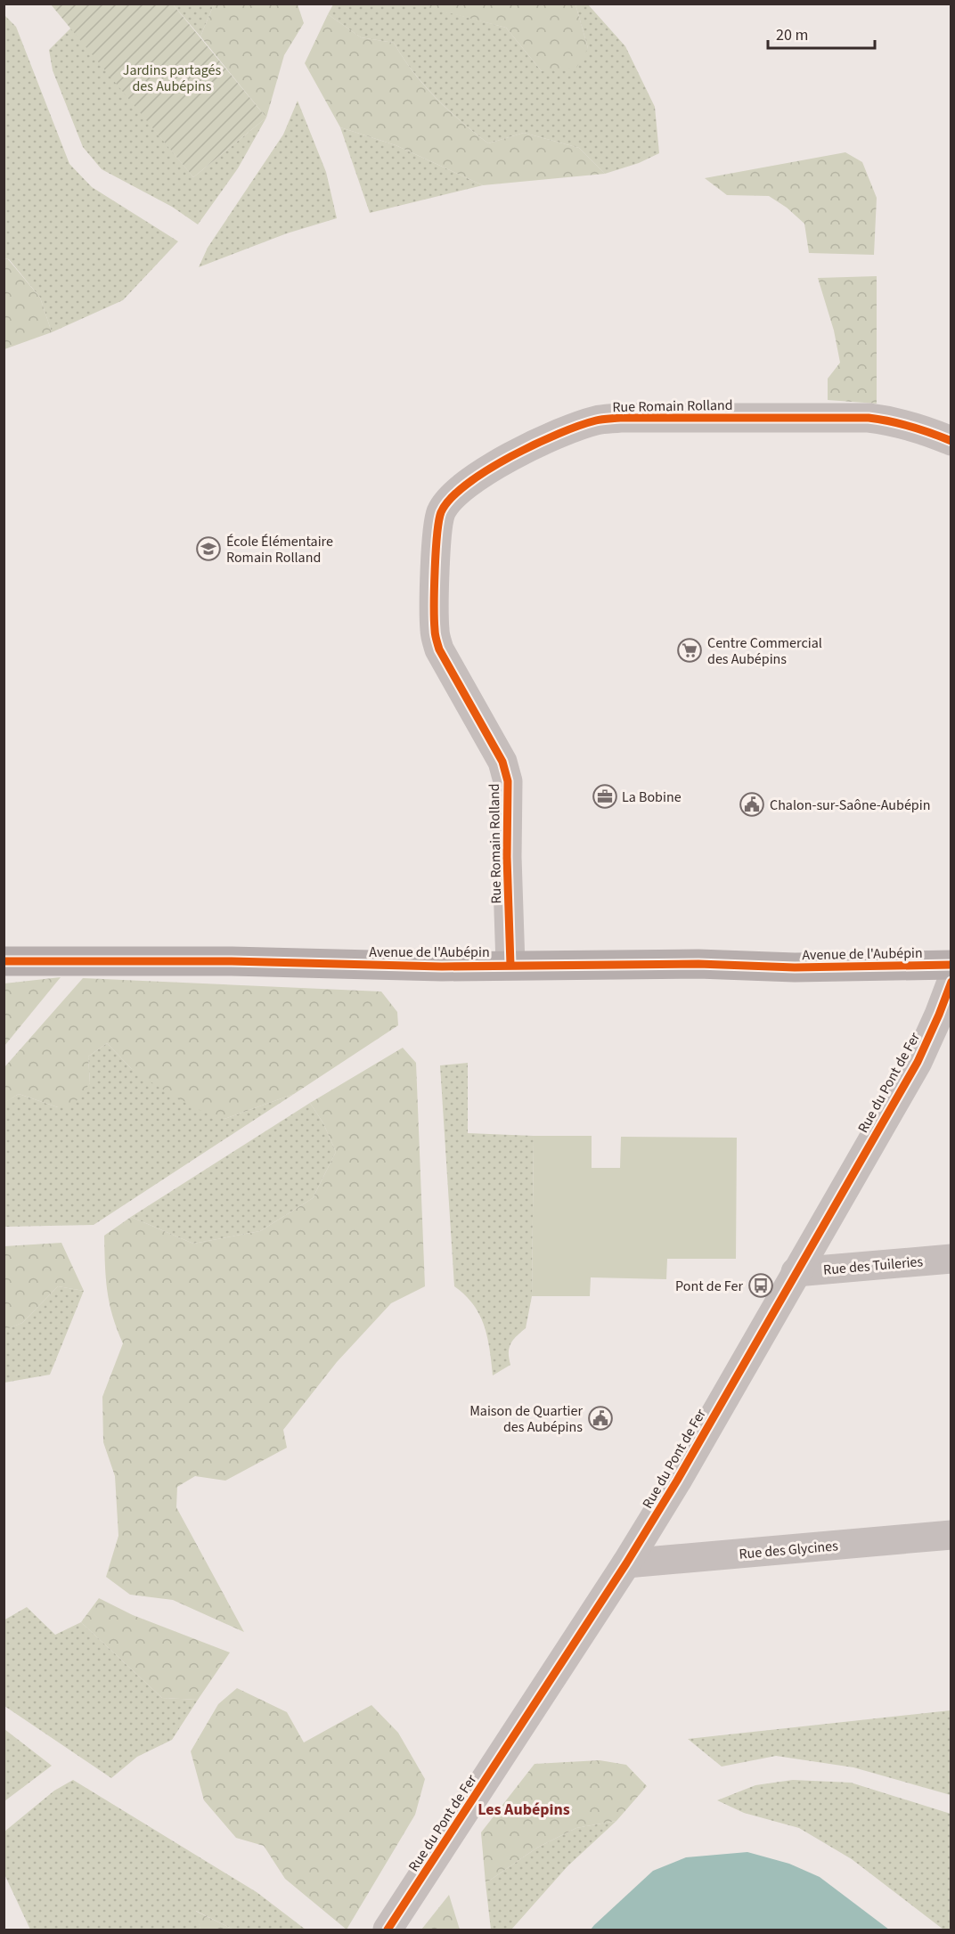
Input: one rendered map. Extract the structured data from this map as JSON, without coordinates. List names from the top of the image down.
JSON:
{
  "streets": {
    "street": [
      "Rue Romain Rolland",
      "Avenue de l'Aubépin",
      "Rue du Pont de Fer",
      "Rue des Tuileries",
      "Rue des Glycines"
    ]
  },
  "crossings": [
    ["Rue Romain Rolland", "Avenue de l'Aubépin"],
    ["Rue du Pont de Fer", "Rue des Tuileries"],
    ["Rue du Pont de Fer", "Rue des Glycines"]
  ],
  "districts": ["Les Aubépins"],
  "parks": ["Jardins partagés des Aubépins"],
  "places": {
    "school or university": ["École Élémentaire Romain Rolland"],
    "supermarket": ["Centre Commercial des Aubépins"],
    "office": ["La Bobine"],
    "public building": ["Chalon-sur-Saône-Aubépin", "Maison de Quartier des Aubépins"],
    "bus stop": ["Pont de Fer"]
  },
  "scale_bar": "20 m"
}
